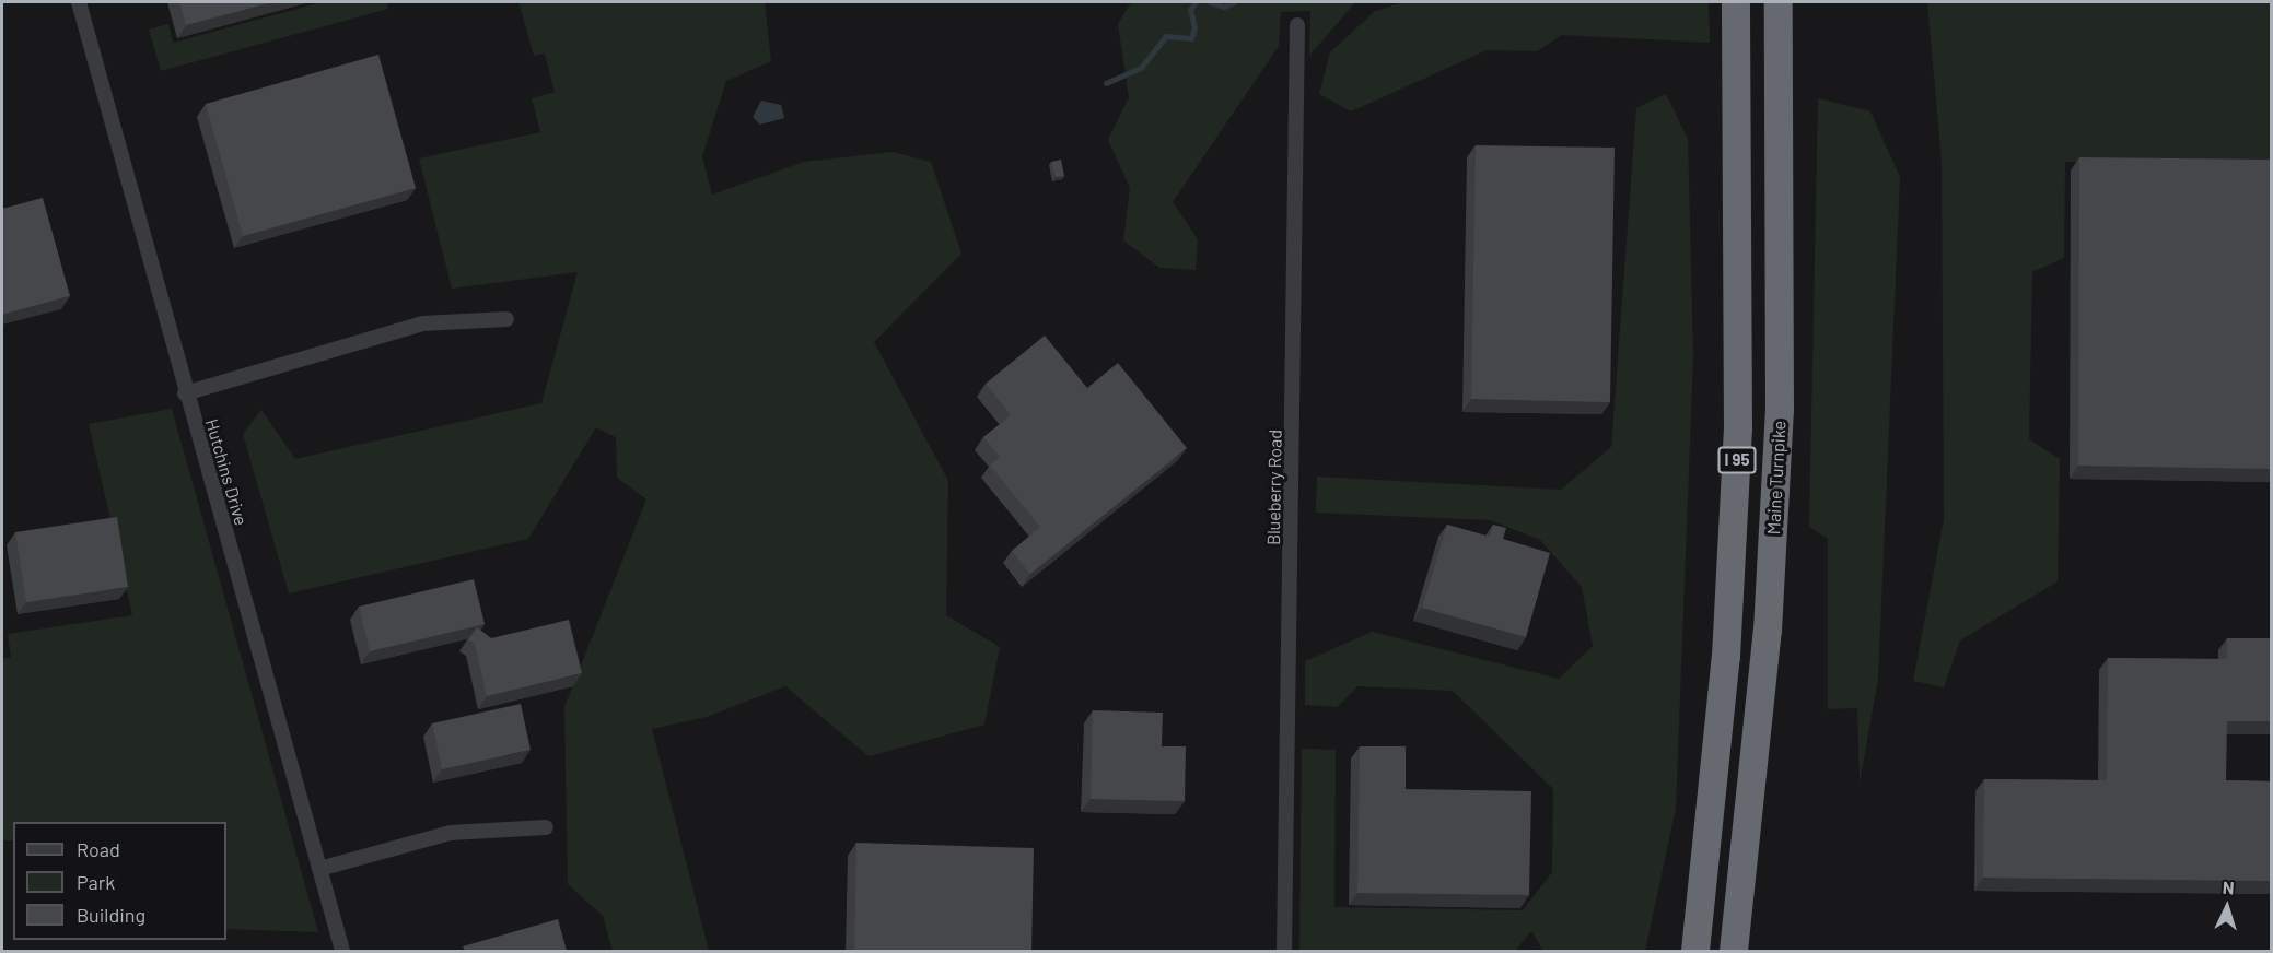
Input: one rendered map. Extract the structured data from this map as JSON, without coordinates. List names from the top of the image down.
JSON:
{
  "streets": {
    "highway": ["I 95", "Maine Turnpike"],
    "street": ["Hutchins Drive", "Blueberry Road"]
  },
  "legend": ["Road", "Park", "Building"],
  "north": "top"
}
